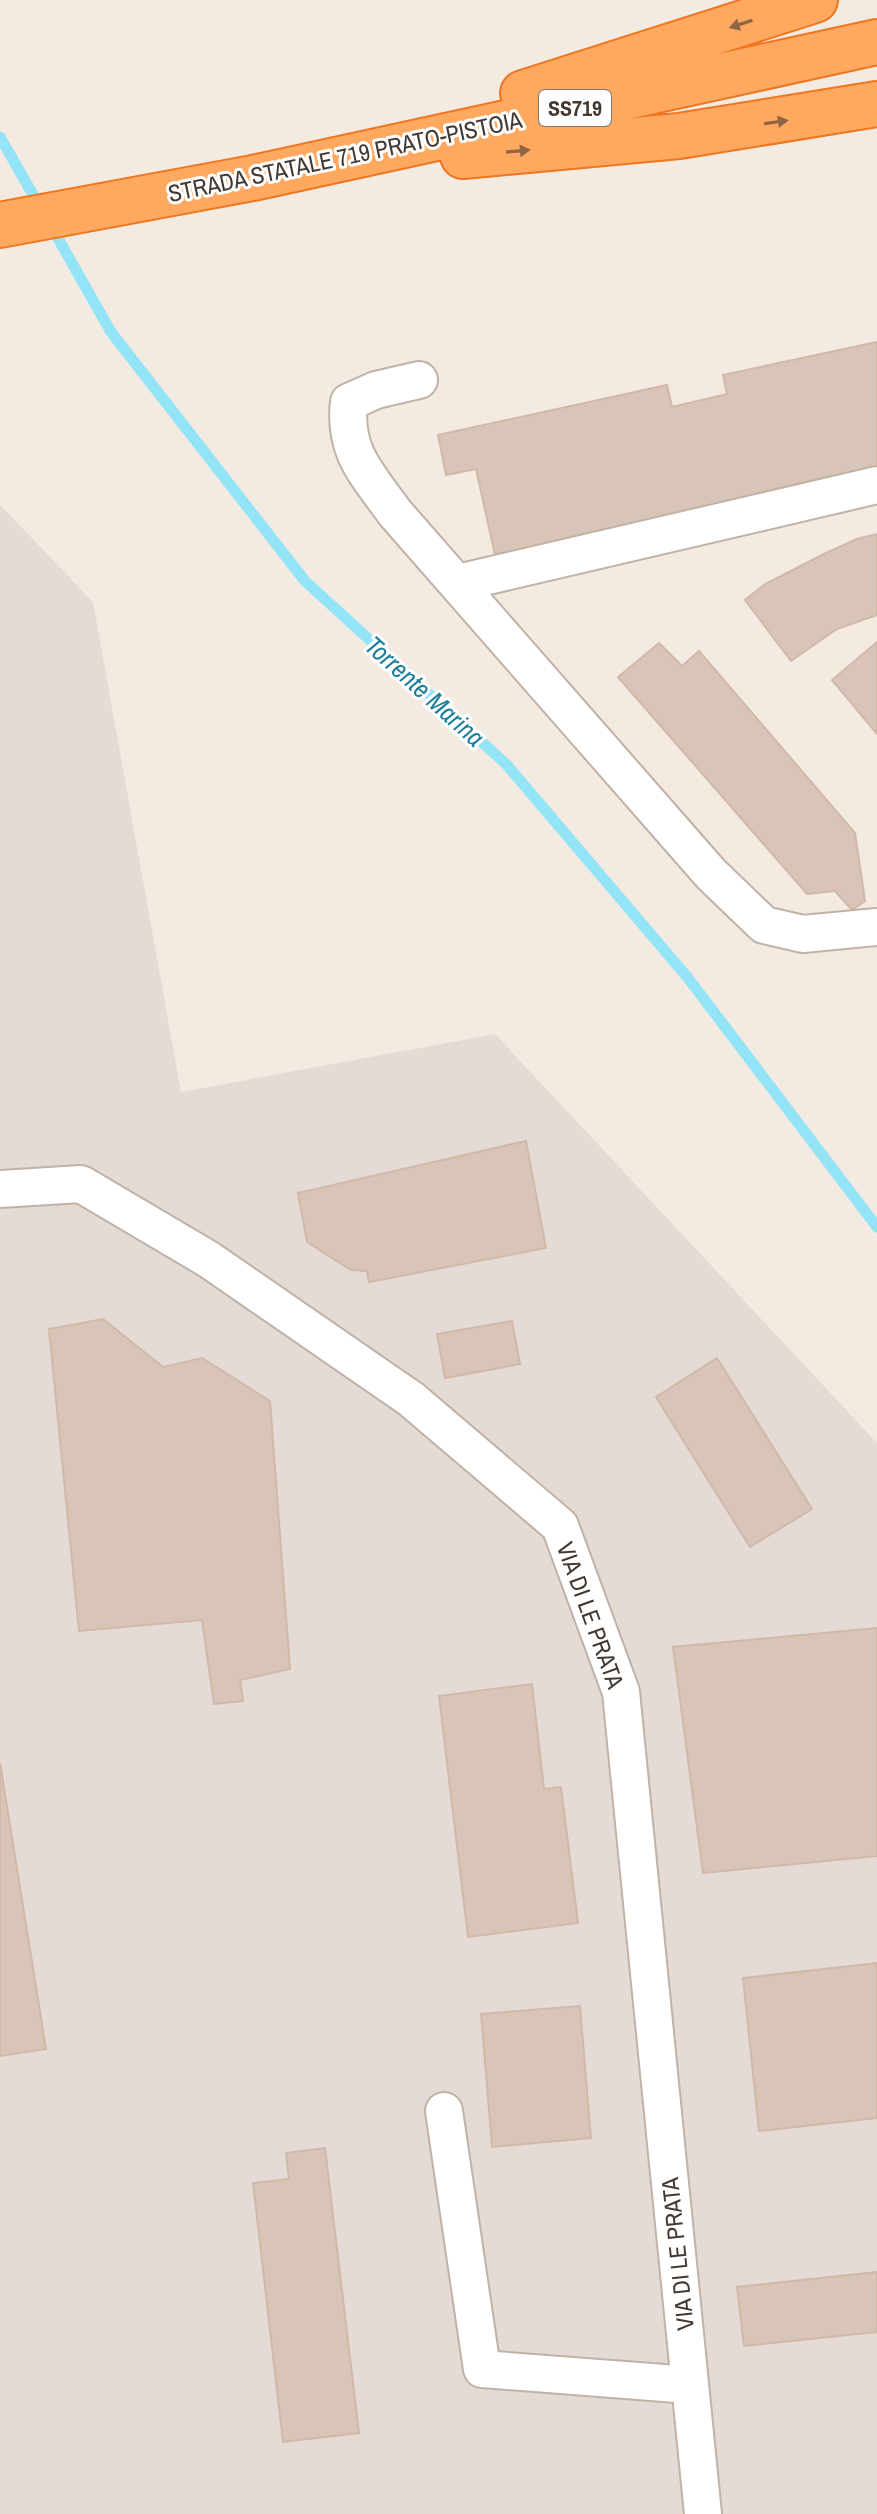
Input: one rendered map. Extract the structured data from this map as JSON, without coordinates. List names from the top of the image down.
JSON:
{
  "streets": {
    "highway": ["SS719", "STRADA STATALE 719 PRATO-PISTOIA"],
    "street": ["VIA DI LE PRATA"]
  },
  "water": ["Torrente Marina"]
}
